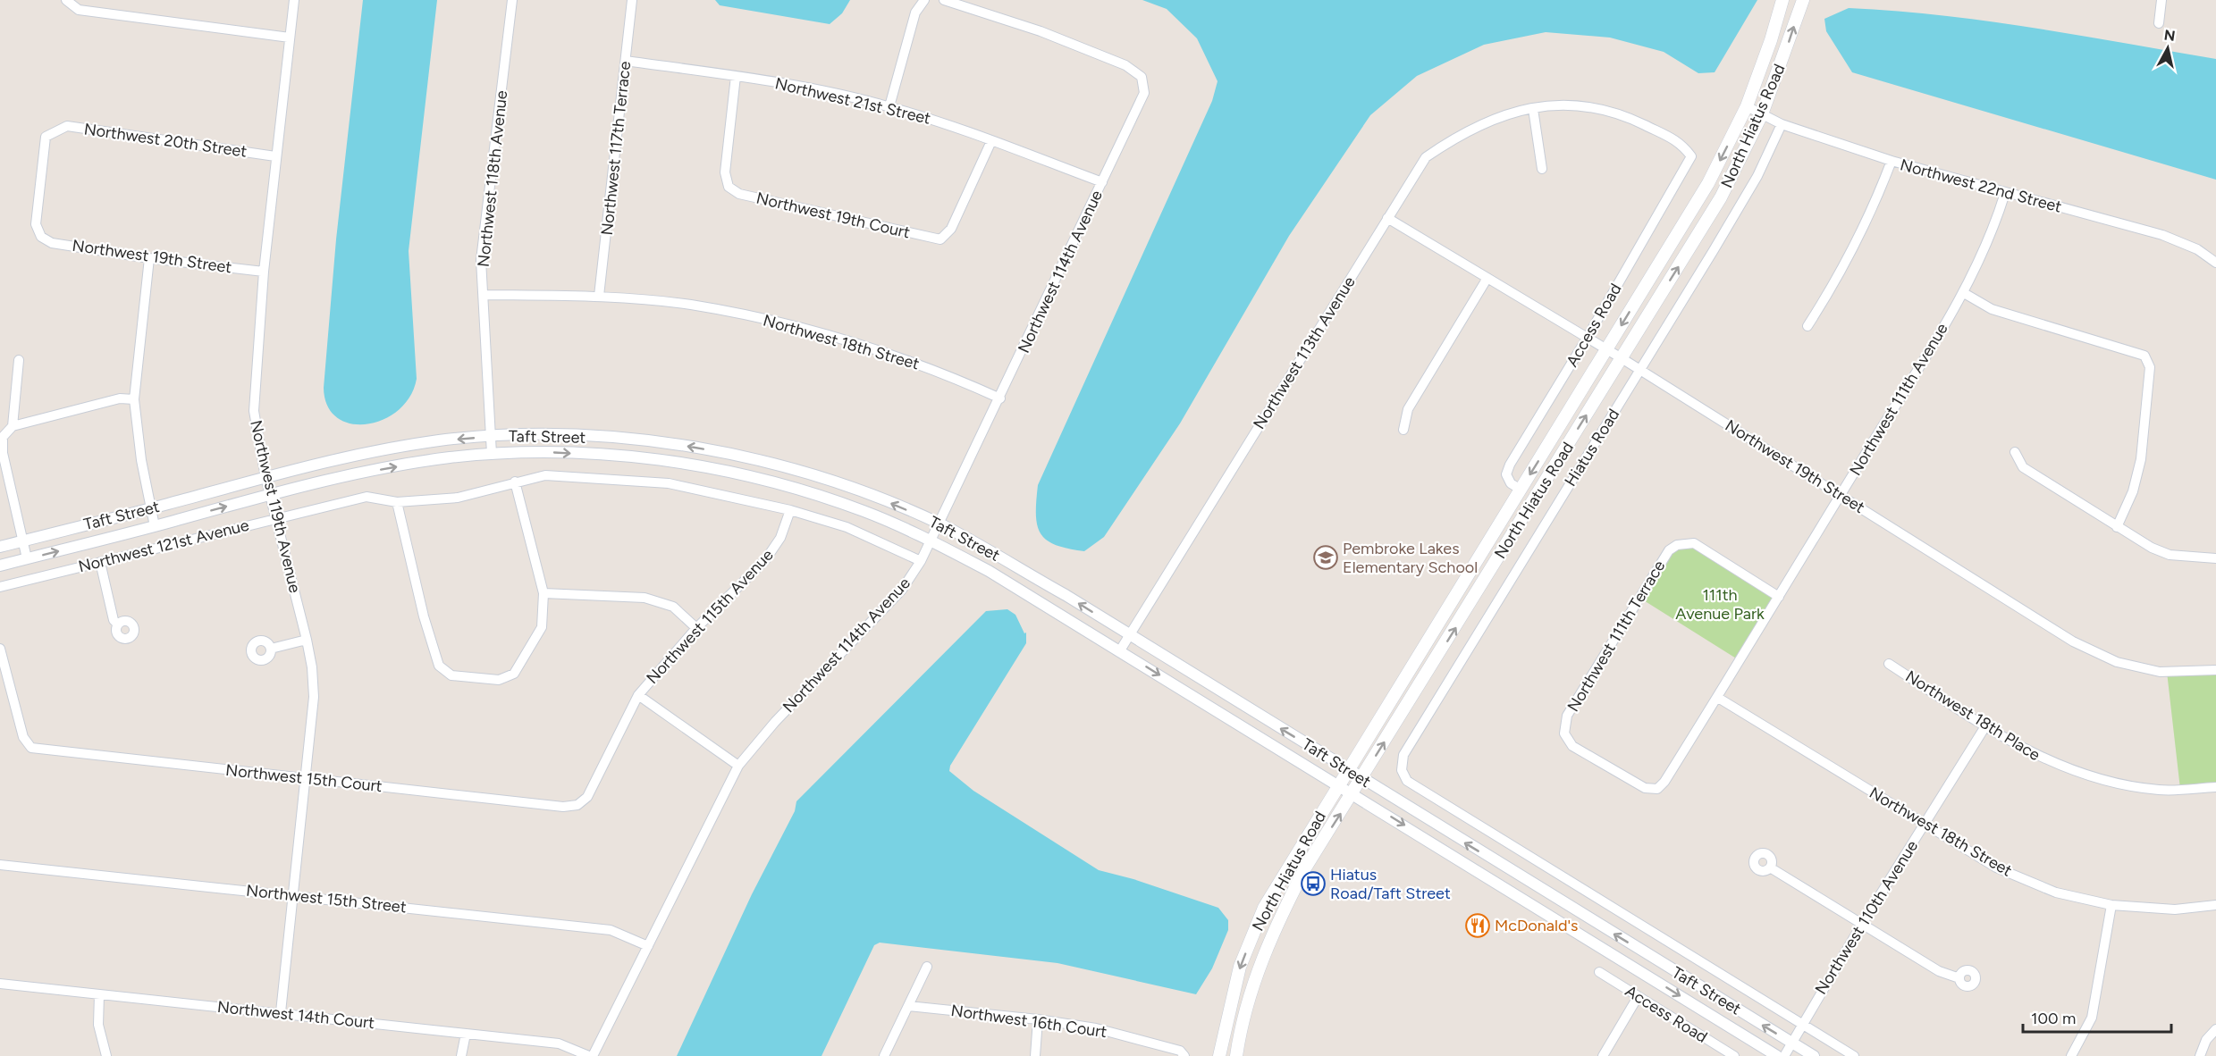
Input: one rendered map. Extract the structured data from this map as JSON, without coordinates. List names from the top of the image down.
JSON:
{
  "streets": {
    "main road": ["North Hiatus Road"],
    "street": [
      "Northwest 21st Street",
      "Northwest 20th Street",
      "Northwest 117th Terrace",
      "Northwest 118th Avenue",
      "Northwest 22nd Street",
      "Northwest 19th Court",
      "Northwest 19th Street",
      "Northwest 114th Avenue",
      "Access Road",
      "Northwest 18th Street",
      "Northwest 113th Avenue",
      "Northwest 111th Avenue",
      "Taft Street",
      "Hiatus Road",
      "Northwest 119th Avenue",
      "Northwest 121st Avenue",
      "Northwest 115th Avenue",
      "Northwest 111th Terrace",
      "Northwest 18th Place",
      "Northwest 15th Court",
      "Northwest 15th Street",
      "Northwest 110th Avenue",
      "Northwest 14th Court",
      "Northwest 16th Court"
    ]
  },
  "crossings": [
    ["Northwest 21st Street", "Northwest 117th Terrace"],
    ["Northwest 21st Street", "Northwest 19th Court"],
    ["Northwest 21st Street", "Northwest 114th Avenue"],
    ["North Hiatus Road", "Northwest 22nd Street"],
    ["North Hiatus Road", "Northwest 19th Street"],
    ["North Hiatus Road", "Access Road"],
    ["North Hiatus Road", "Taft Street"],
    ["Northwest 20th Street", "Northwest 19th Street"],
    ["Northwest 20th Street", "Northwest 119th Avenue"],
    ["Northwest 117th Terrace", "Northwest 18th Street"],
    ["Northwest 118th Avenue", "Northwest 18th Street"],
    ["Northwest 118th Avenue", "Taft Street"],
    ["Northwest 22nd Street", "Northwest 111th Avenue"],
    ["Northwest 22nd Street", "Hiatus Road"],
    ["Northwest 19th Street", "Access Road"],
    ["Northwest 19th Street", "Northwest 113th Avenue"],
    ["Northwest 19th Street", "Northwest 111th Avenue"],
    ["Northwest 19th Street", "Hiatus Road"],
    ["Northwest 19th Street", "Northwest 119th Avenue"],
    ["Northwest 114th Avenue", "Northwest 18th Street"],
    ["Northwest 114th Avenue", "Taft Street"],
    ["Northwest 114th Avenue", "Northwest 121st Avenue"],
    ["Northwest 114th Avenue", "Northwest 15th Street"],
    ["Northwest 114th Avenue", "Northwest 14th Court"],
    ["Access Road", "Northwest 113th Avenue"],
    ["Northwest 18th Street", "Northwest 111th Avenue"],
    ["Northwest 18th Street", "Northwest 110th Avenue"],
    ["Northwest 113th Avenue", "Taft Street"],
    ["Northwest 111th Avenue", "Northwest 111th Terrace"],
    ["Taft Street", "Hiatus Road"],
    ["Taft Street", "Northwest 119th Avenue"],
    ["Taft Street", "Northwest 110th Avenue"],
    ["Northwest 119th Avenue", "Northwest 121st Avenue"],
    ["Northwest 119th Avenue", "Northwest 15th Court"],
    ["Northwest 119th Avenue", "Northwest 15th Street"],
    ["Northwest 119th Avenue", "Northwest 14th Court"],
    ["Northwest 121st Avenue", "Northwest 115th Avenue"],
    ["Northwest 115th Avenue", "Northwest 15th Court"],
    ["Northwest 18th Place", "Northwest 110th Avenue"]
  ],
  "parks": ["111th Avenue Park"],
  "places": {
    "school or university": ["Pembroke Lakes Elementary School"],
    "bus stop": ["Hiatus Road/Taft Street"],
    "restaurant": ["McDonald's"]
  },
  "scale_bar": "100 m",
  "north": "top"
}
